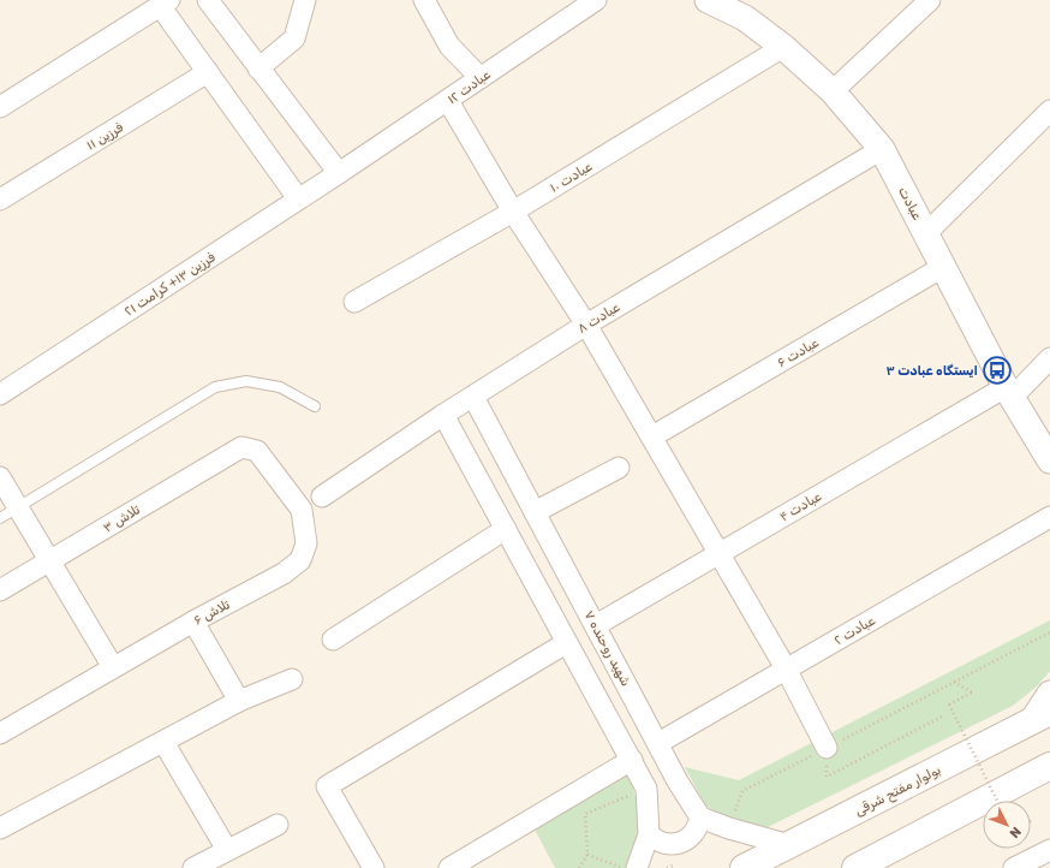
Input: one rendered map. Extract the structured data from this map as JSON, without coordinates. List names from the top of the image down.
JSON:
{
  "streets": {
    "main road": ["بولوار مفتح شرقی"],
    "street": [
      "عبادت ۱۲",
      "فرزین ۱۱",
      "عبادت ۱۰",
      "عبادت",
      "فرزین ۱۳+ کرامت ۲۱",
      "عبادت ۸",
      "عبادت ۶",
      "عبادت ۴",
      "تلاش ۳",
      "تلاش ۶",
      "عبادت ۲",
      "شهید روحنده ۷"
    ]
  },
  "crossings": [
    ["عبادت ۱۲", "فرزین ۱۳+ کرامت ۲۱"],
    ["عبادت ۱۰", "عبادت"],
    ["عبادت", "عبادت ۸"],
    ["عبادت", "عبادت ۶"],
    ["عبادت", "عبادت ۴"],
    ["عبادت ۸", "شهید روحنده ۷"],
    ["عبادت ۴", "شهید روحنده ۷"],
    ["تلاش ۳", "تلاش ۶"],
    ["عبادت ۲", "شهید روحنده ۷"]
  ],
  "places": {
    "bus stop": ["ایستگاه عبادت ۳"]
  },
  "north": "bottom right"
}
